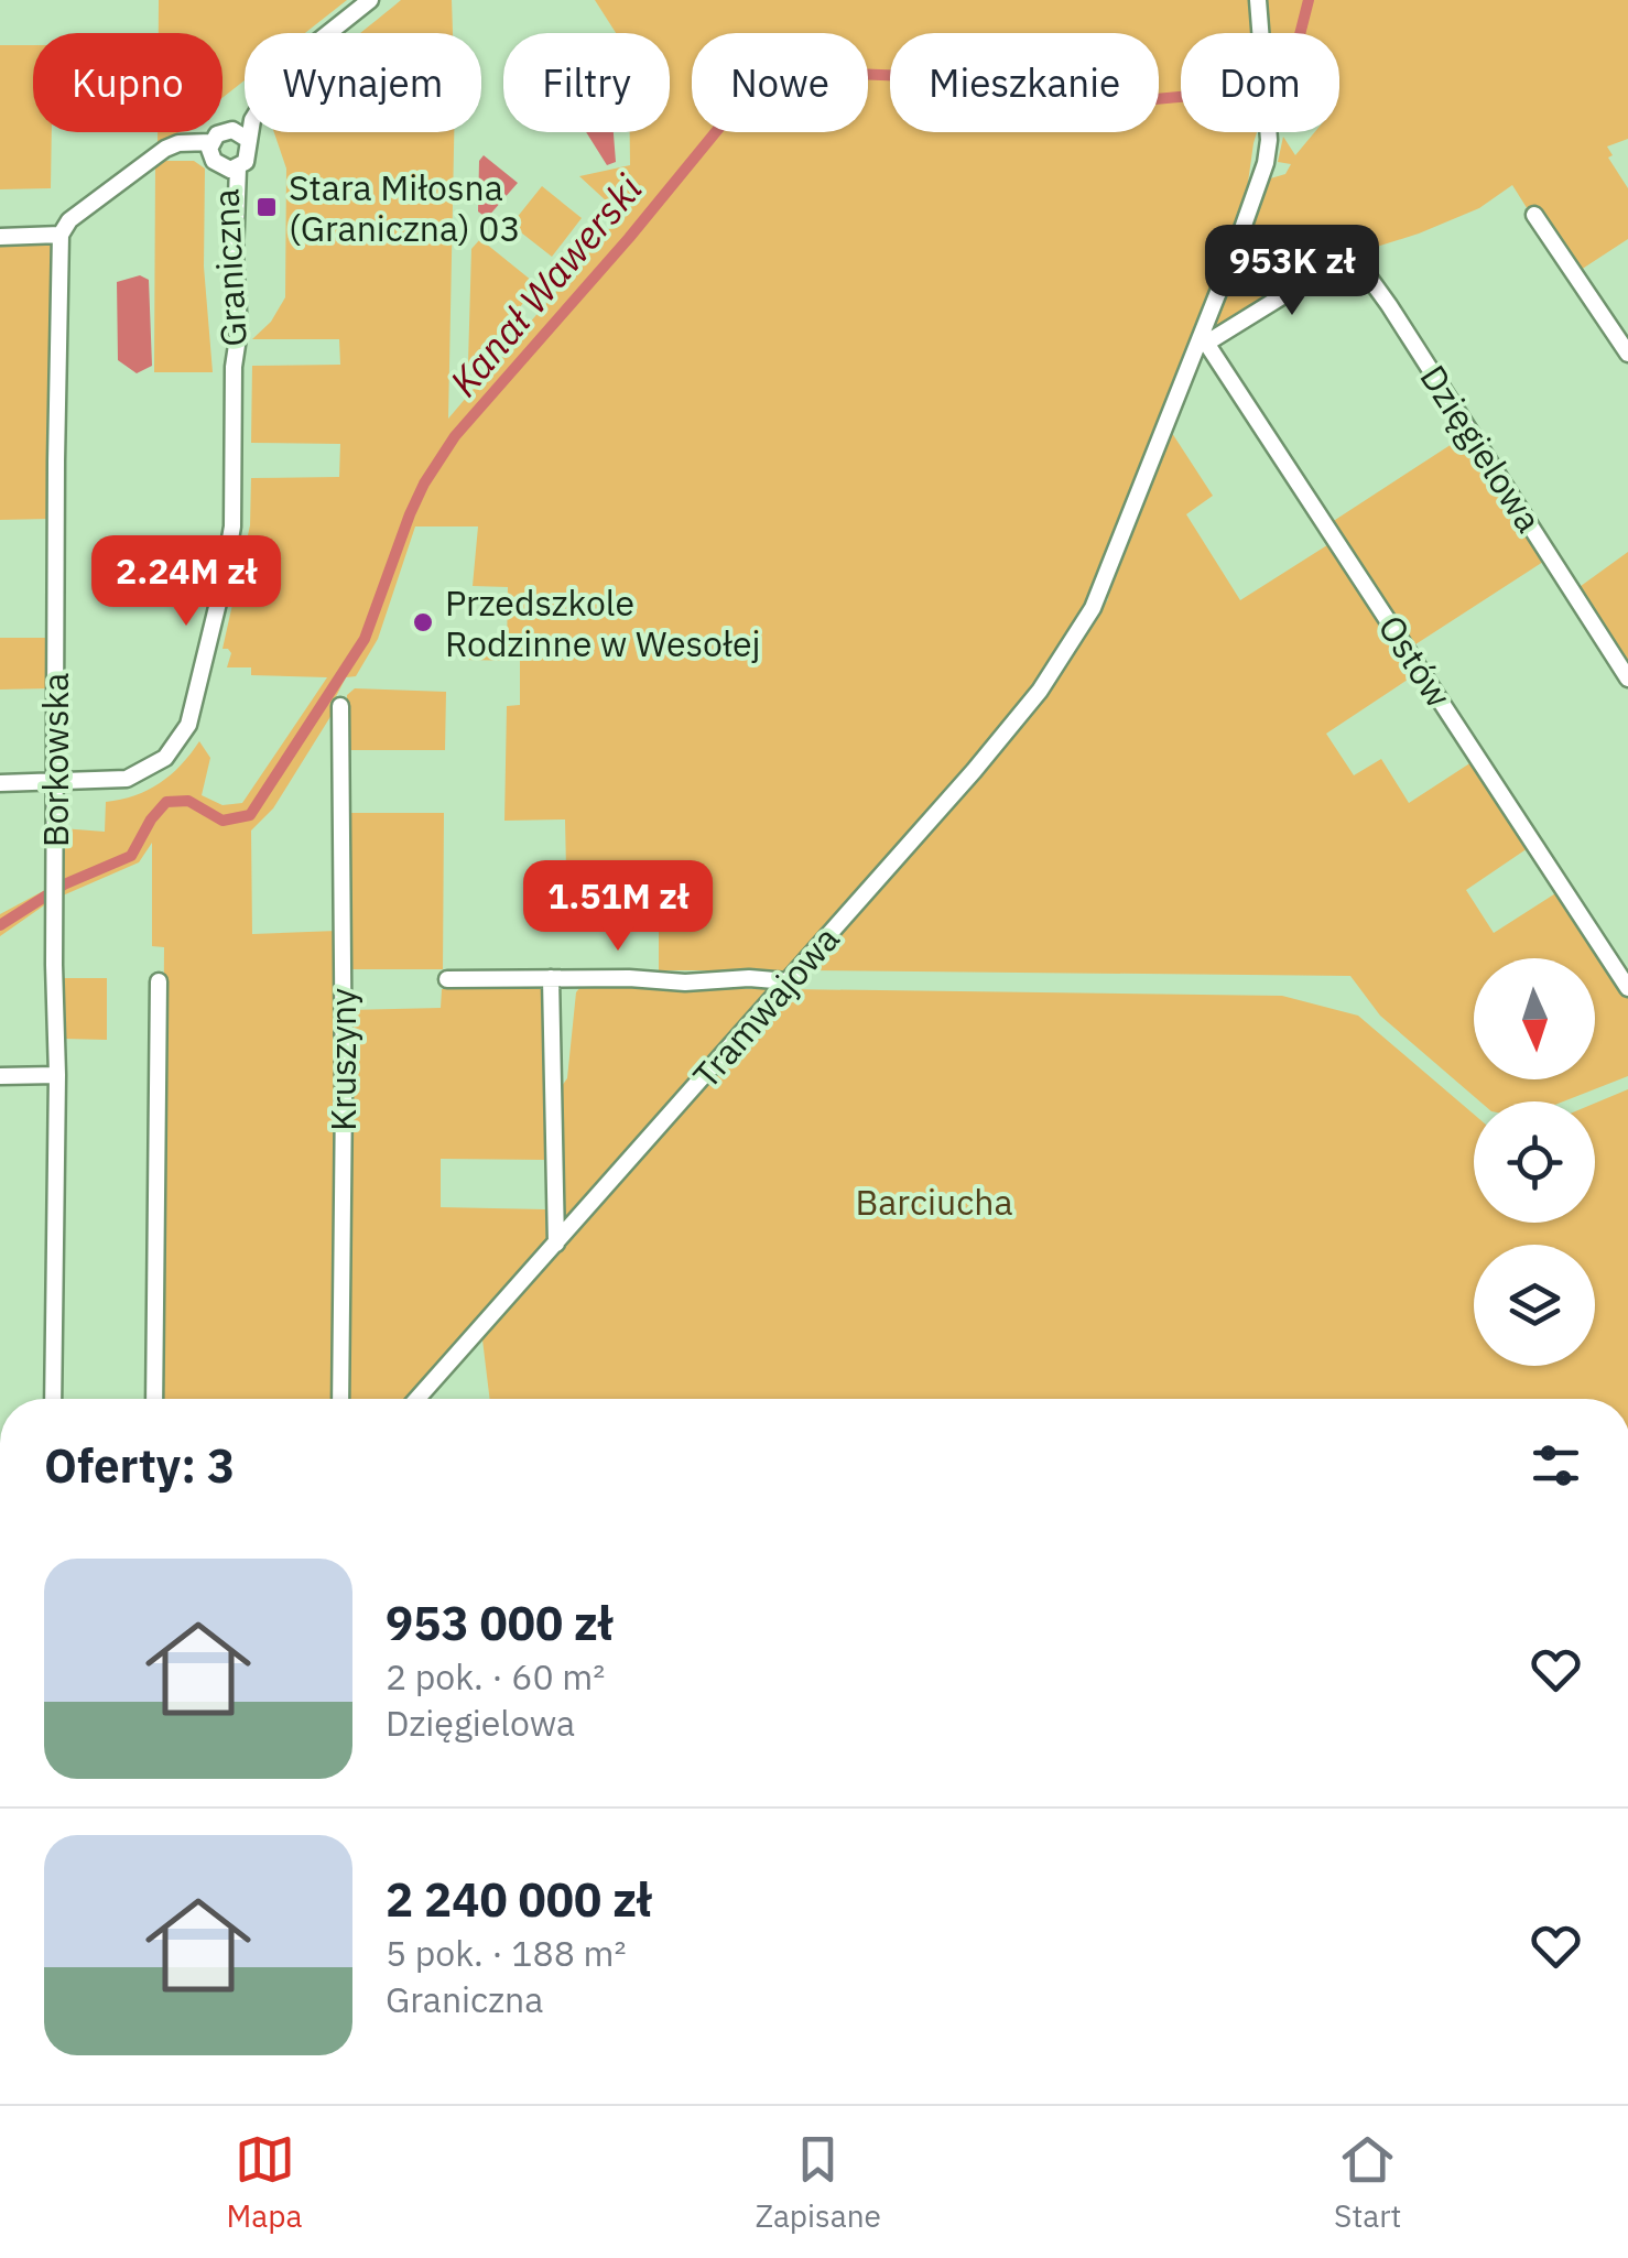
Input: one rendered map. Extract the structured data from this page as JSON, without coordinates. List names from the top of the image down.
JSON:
{
  "streets": {
    "street": [
      "Graniczna",
      "Dzięgielowa",
      "Ostów",
      "Borkowska",
      "Tramwajowa",
      "Kruszyny"
    ]
  },
  "crossings": [
    ["Graniczna", "Borkowska"],
    ["Dzięgielowa", "Ostów"],
    ["Dzięgielowa", "Tramwajowa"],
    ["Ostów", "Tramwajowa"]
  ],
  "water": ["Kanał Wawerski"],
  "parks": ["Barciucha"],
  "places": {
    "transit": ["Stara Miłosna (Graniczna) 03"],
    "other": ["Przedszkole Rodzinne w Wesołej"]
  },
  "north": "bottom",
  "page": {
    "chip": [
      "Kupno",
      "Wynajem",
      "Filtry",
      "Nowe",
      "Mieszkanie",
      "Dom"
    ],
    "price": ["953K zł", "2.24M zł", "1.51M zł"],
    "heading": "Oferty: 3",
    "list": [
      {
        "name": "953 000 zł",
        "note": "2 pok. · 60 m² · Dzięgielowa"
      },
      {
        "name": "2 240 000 zł",
        "note": "5 pok. · 188 m² · Graniczna"
      }
    ],
    "tabs": ["Mapa", "Zapisane", "Start"]
  }
}
